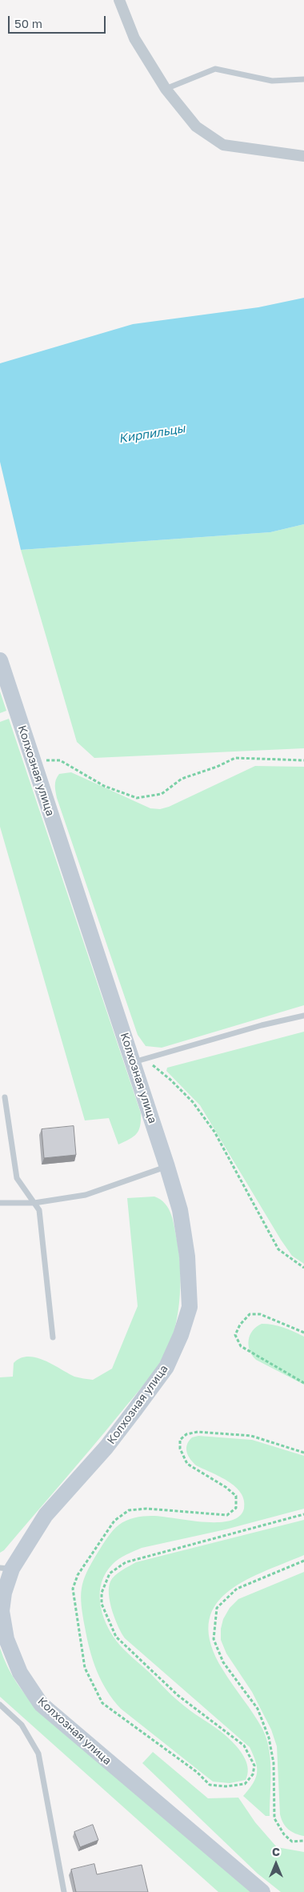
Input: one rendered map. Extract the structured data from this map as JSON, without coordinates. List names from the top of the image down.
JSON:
{
  "streets": {
    "main road": ["Колхозная улица"]
  },
  "water": ["Кирпильцы"],
  "scale_bar": "50 m",
  "north": "top"
}
